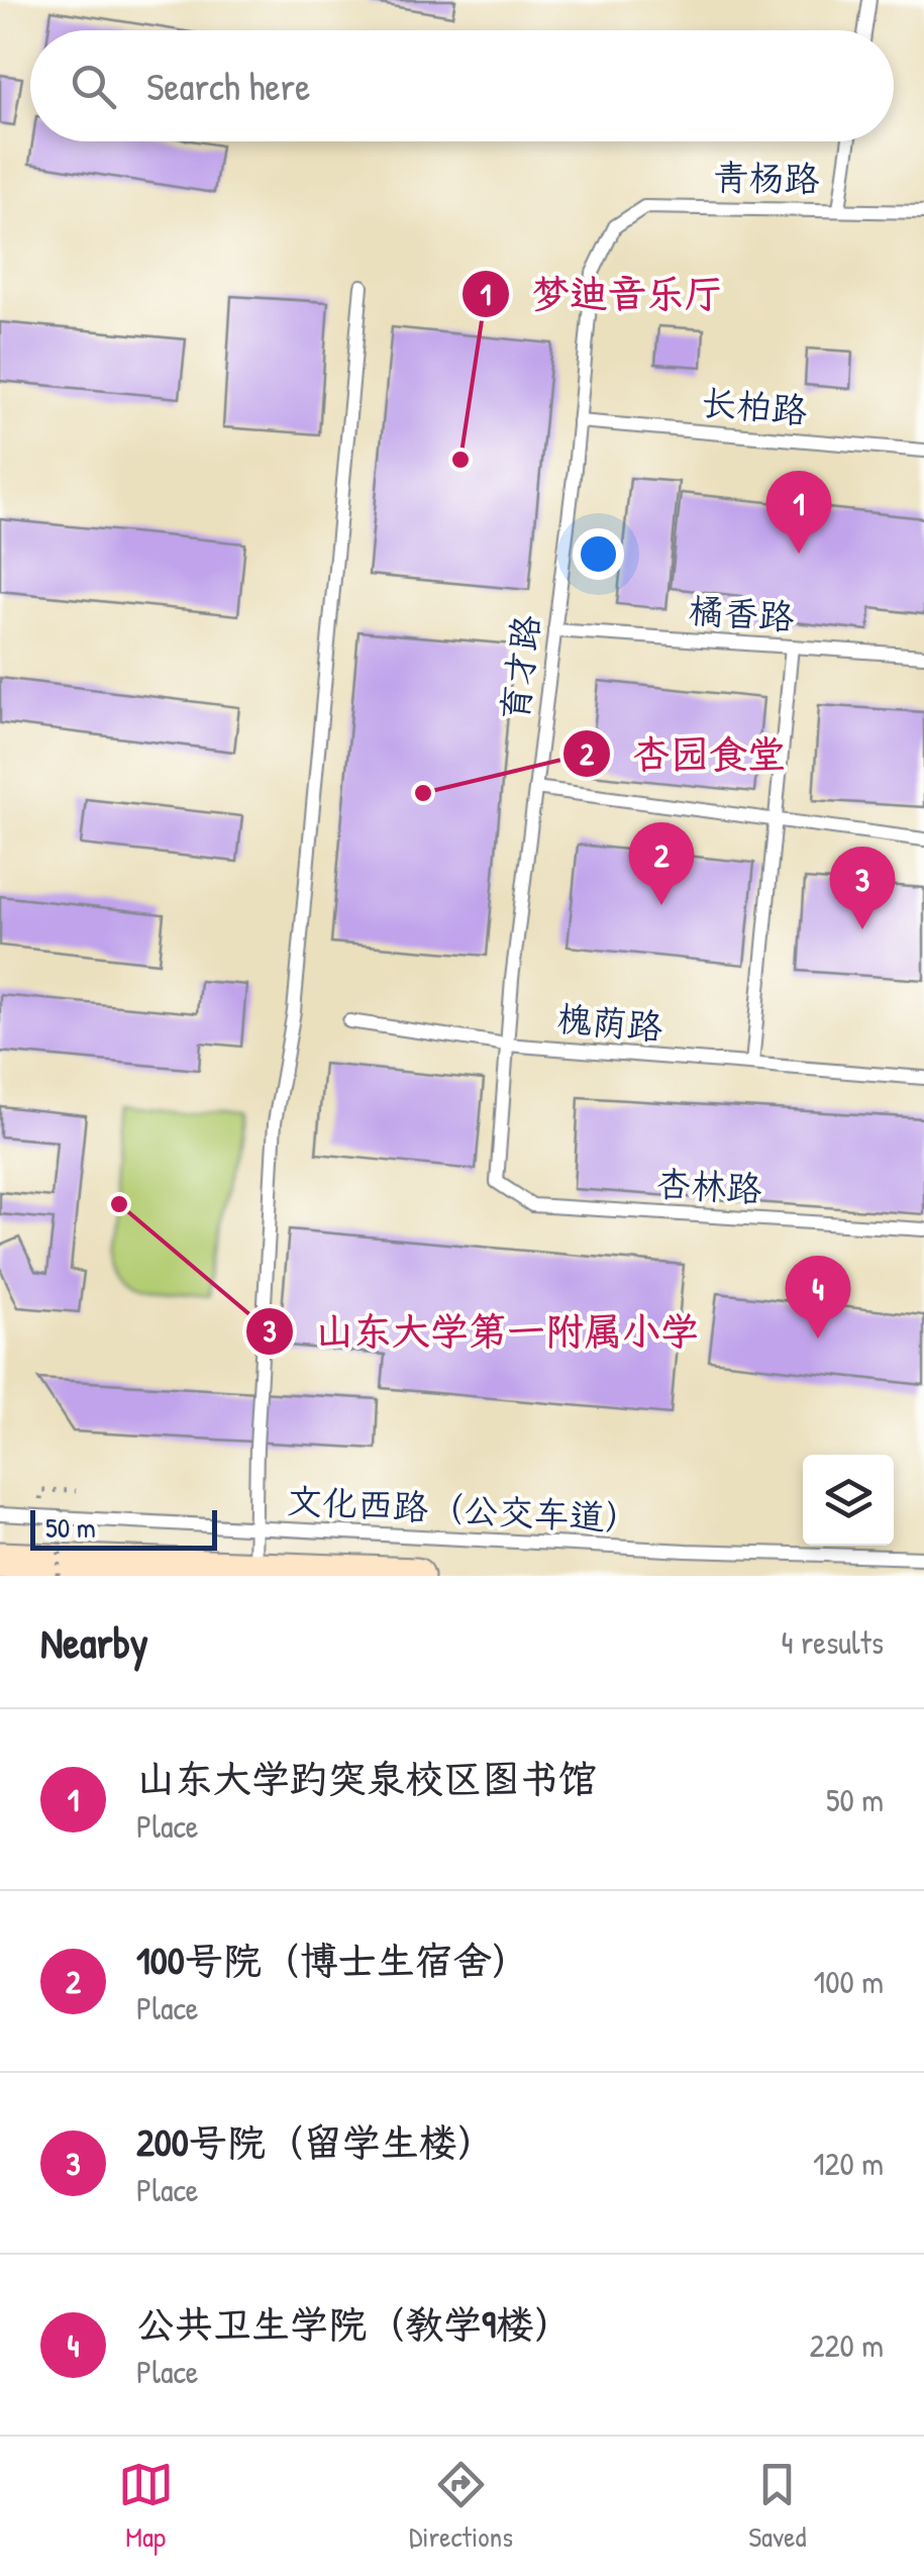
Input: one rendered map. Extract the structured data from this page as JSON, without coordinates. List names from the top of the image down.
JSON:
{
  "streets": {
    "lane": [
      "青杨路",
      "长柏路",
      "橘香路",
      "育才路",
      "槐荫路",
      "杏林路",
      "文化西路（公交车道）"
    ]
  },
  "crossings": [
    ["青杨路", "育才路"],
    ["长柏路", "育才路"],
    ["橘香路", "育才路"],
    ["育才路", "槐荫路"],
    ["育才路", "杏林路"]
  ],
  "places": ["梦迪音乐厅", "杏园食堂", "山东大学第一附属小学"],
  "scale_bar": "50 m",
  "page": {
    "search": "Search here",
    "pins": [
      "1",
      "2",
      "3",
      "4"
    ],
    "scale": "50 m",
    "heading": ["Nearby", "4 results"],
    "list": [
      {
        "mark": "1",
        "name": "山东大学趵突泉校区图书馆",
        "note": "Place",
        "value": "50 m"
      },
      {
        "mark": "2",
        "name": "100号院（博士生宿舍）",
        "note": "Place",
        "value": "100 m"
      },
      {
        "mark": "3",
        "name": "200号院（留学生楼）",
        "note": "Place",
        "value": "120 m"
      },
      {
        "mark": "4",
        "name": "公共卫生学院（教学9楼）",
        "note": "Place",
        "value": "220 m"
      }
    ],
    "nav": ["Map", "Directions", "Saved"]
  }
}
